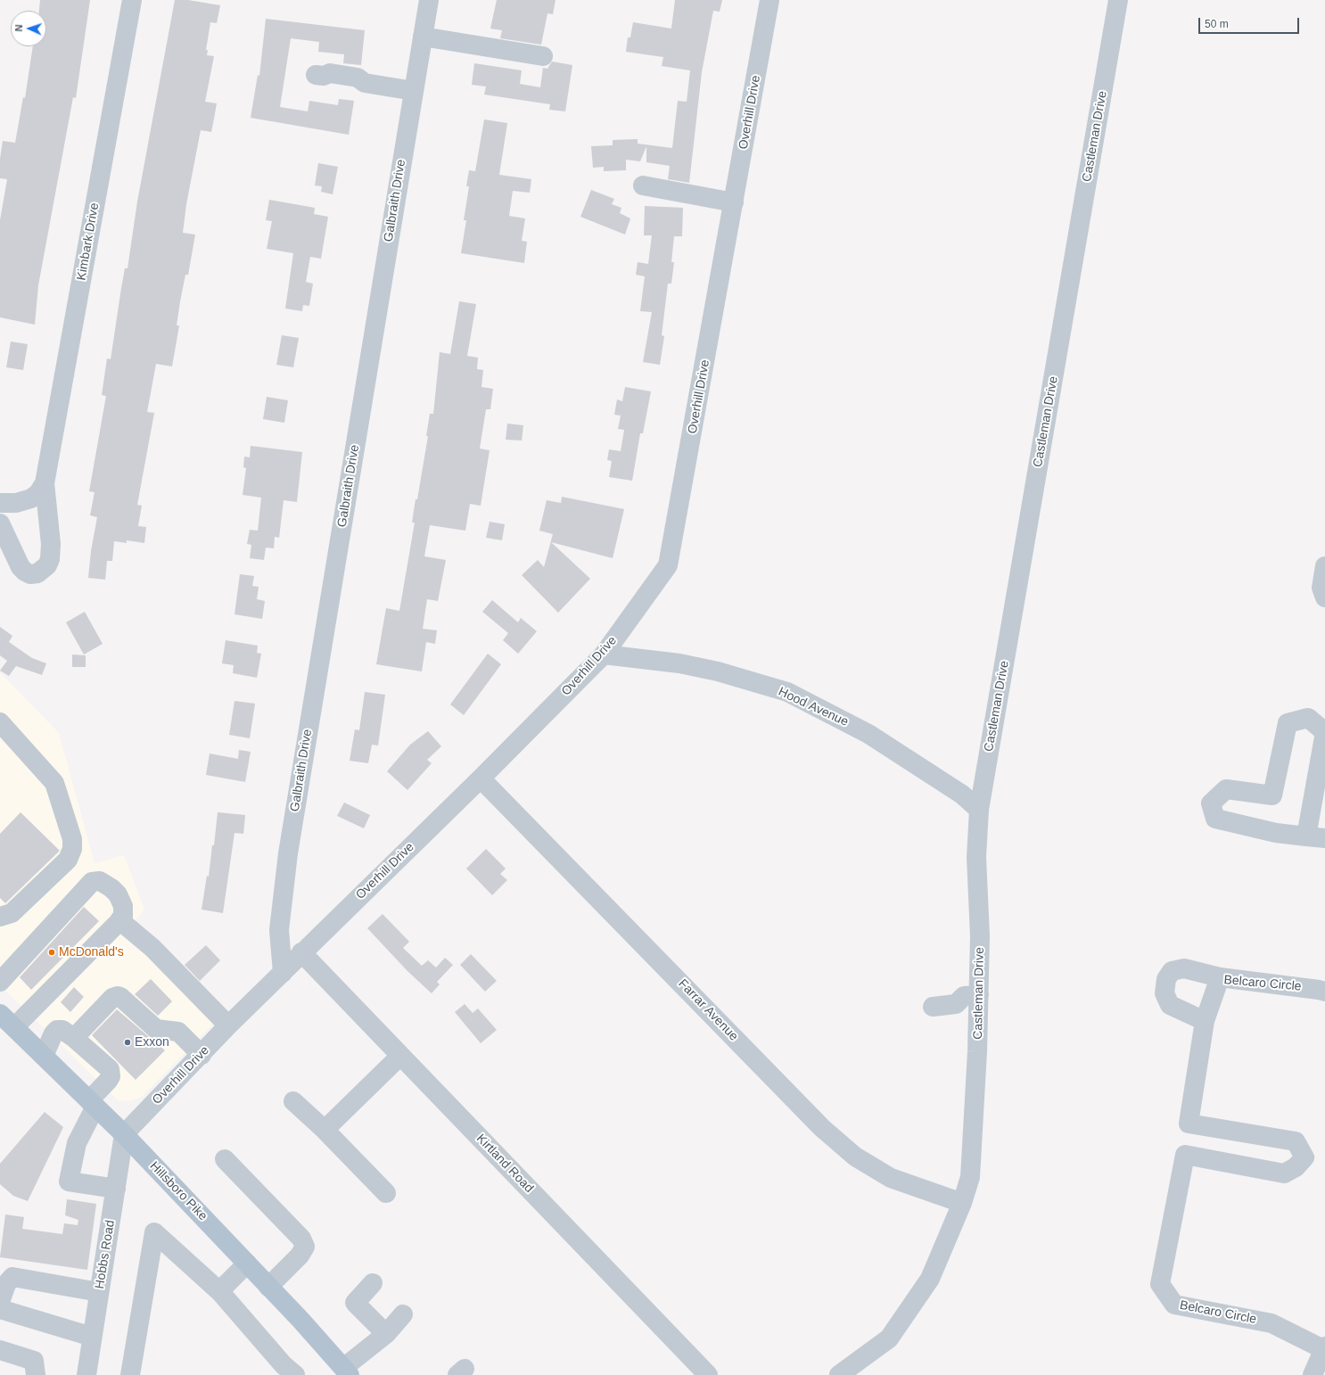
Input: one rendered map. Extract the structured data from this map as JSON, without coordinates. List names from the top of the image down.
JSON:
{
  "streets": {
    "main road": ["Hillsboro Pike"],
    "street": [
      "Overhill Drive",
      "Castleman Drive",
      "Galbraith Drive",
      "Kimbark Drive",
      "Hood Avenue",
      "Belcaro Circle",
      "Farrar Avenue",
      "Kirtland Road",
      "Hobbs Road"
    ]
  },
  "crossings": [
    ["Overhill Drive", "Galbraith Drive"],
    ["Overhill Drive", "Hood Avenue"],
    ["Overhill Drive", "Farrar Avenue"],
    ["Overhill Drive", "Kirtland Road"],
    ["Overhill Drive", "Hillsboro Pike"],
    ["Overhill Drive", "Hobbs Road"],
    ["Castleman Drive", "Hood Avenue"],
    ["Castleman Drive", "Farrar Avenue"],
    ["Hillsboro Pike", "Hobbs Road"]
  ],
  "places": ["McDonald's", "Exxon"],
  "scale_bar": "50 m",
  "north": "left"
}
